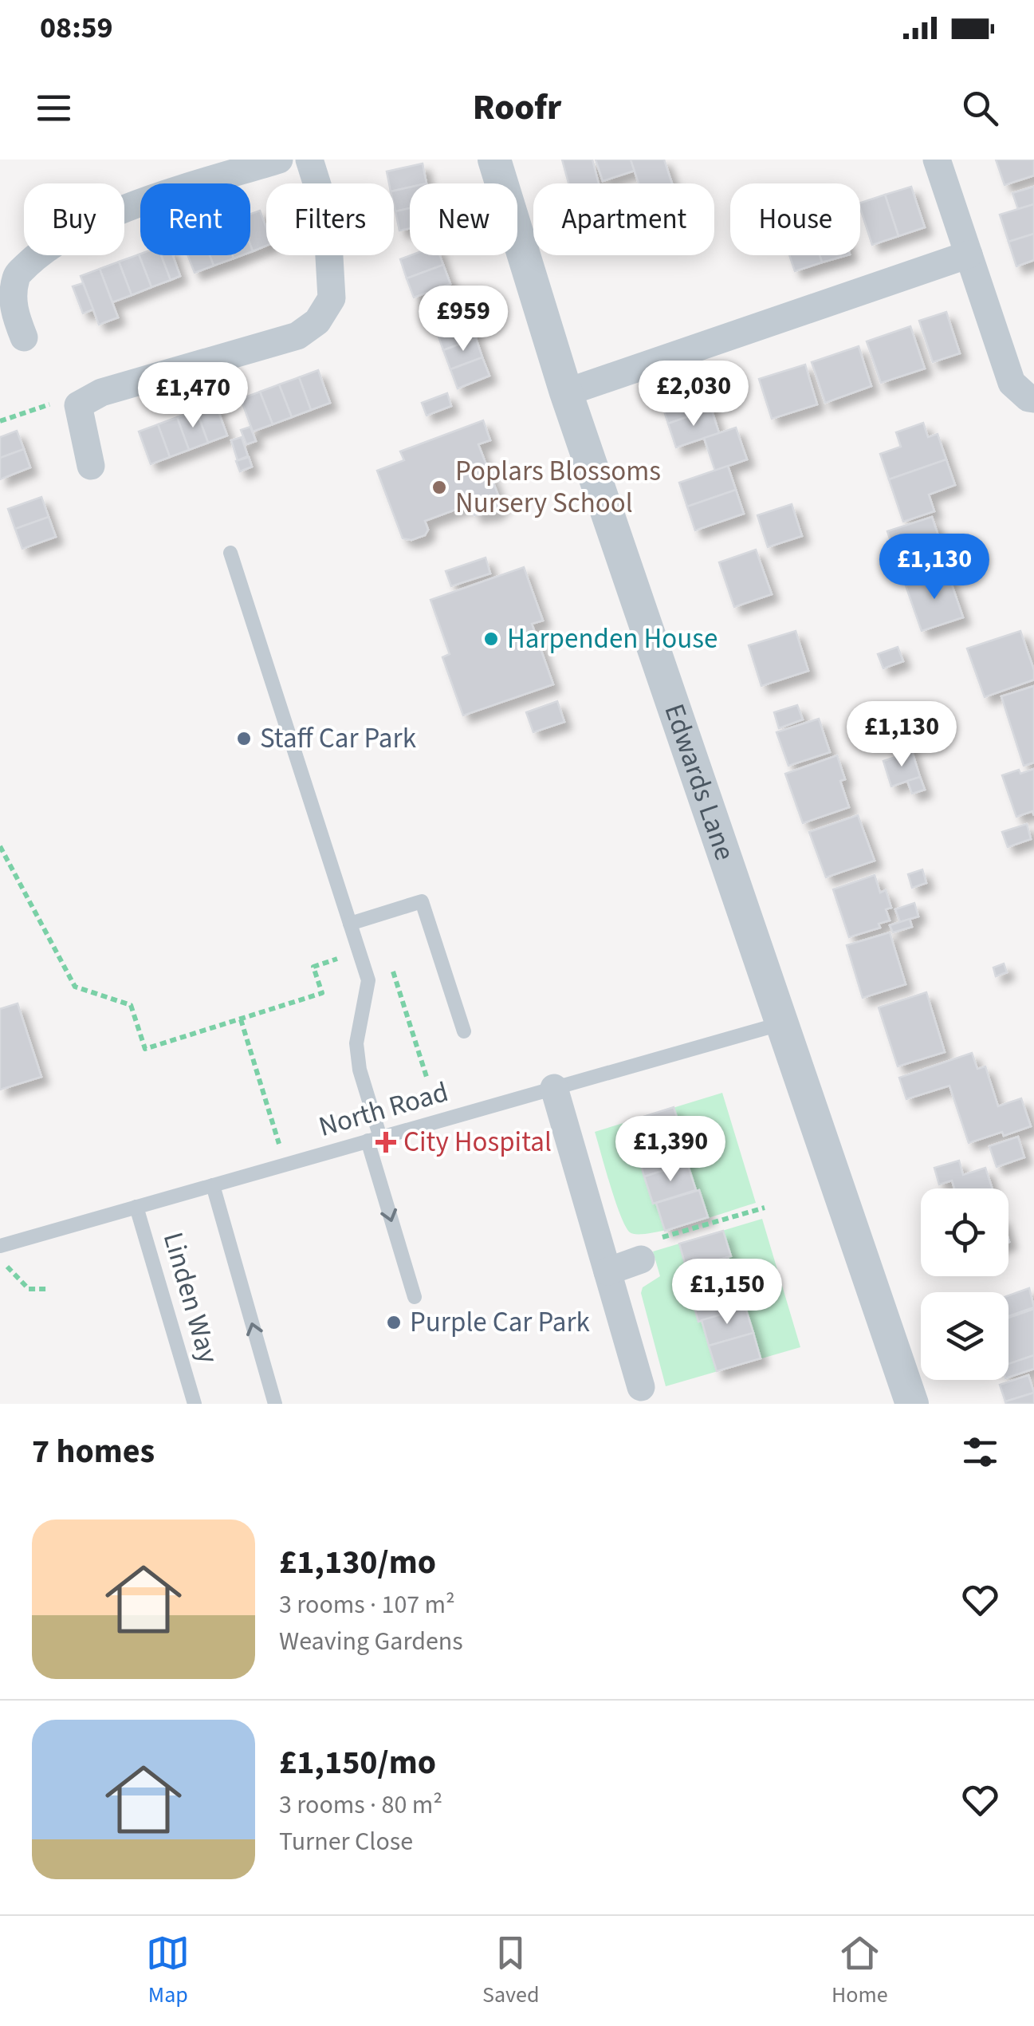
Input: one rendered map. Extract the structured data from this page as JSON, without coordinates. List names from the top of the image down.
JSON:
{
  "streets": {
    "street": ["Edwards Lane"],
    "lane": ["North Road", "Linden Way"]
  },
  "crossings": [
    ["Edwards Lane", "North Road"],
    ["North Road", "Linden Way"]
  ],
  "places": {
    "other": [
      "Poplars Blossoms Nursery School",
      "Harpenden House",
      "Staff Car Park",
      "Purple Car Park"
    ],
    "health": ["City Hospital"]
  },
  "page": {
    "status": "08:59",
    "header": "Roofr",
    "chip": [
      "Buy",
      "Rent",
      "Filters",
      "New",
      "Apartment",
      "House"
    ],
    "price": [
      "£959",
      "£2,030",
      "£1,470",
      "£1,130",
      "£1,130",
      "£1,390",
      "£1,150"
    ],
    "heading": "7 homes",
    "list": [
      {
        "name": "£1,130/mo",
        "note": "3 rooms · 107 m² · Weaving Gardens"
      },
      {
        "name": "£1,150/mo",
        "note": "3 rooms · 80 m² · Turner Close"
      }
    ],
    "tabs": ["Map", "Saved", "Home"]
  }
}
